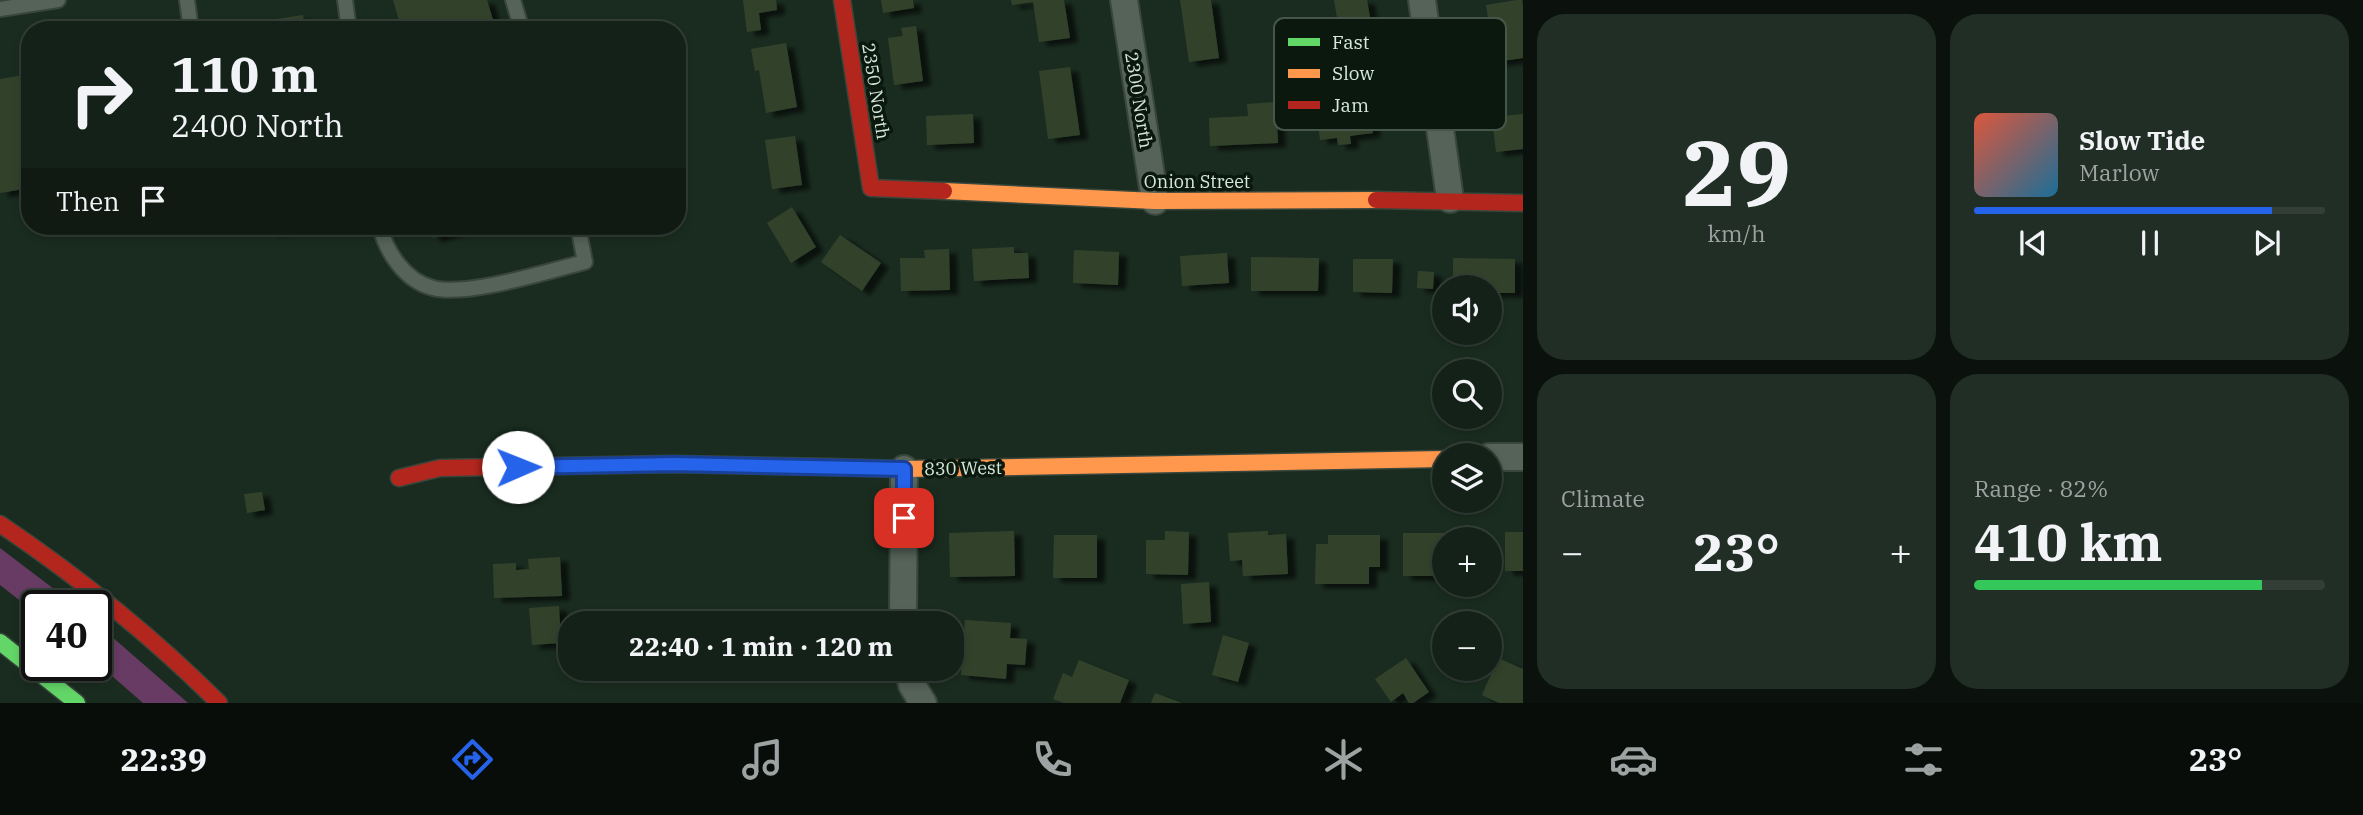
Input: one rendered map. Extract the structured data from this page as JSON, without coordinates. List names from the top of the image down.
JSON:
{
  "streets": {
    "main road": ["2350 North", "Onion Street", "830 West"],
    "street": ["2300 North"]
  },
  "crossings": [
    ["2350 North", "Onion Street"],
    ["2300 North", "Onion Street"]
  ],
  "legend": ["Fast", "Slow", "Jam"],
  "page": {
    "tile": [
      ["29", "km/h"],
      "Climate",
      ["Range · 82%", "410 km"]
    ],
    "turn": ["110 m", "2400 North"],
    "song": ["Slow Tide", "Marlow"],
    "then": "Then",
    "map_buttons": ["+", "−"],
    "heat": ["−", "23°", "+"],
    "limit": "40",
    "trip": "22:40 · 1 min · 120 m",
    "tabs": ["22:39", "23°"]
  }
}
